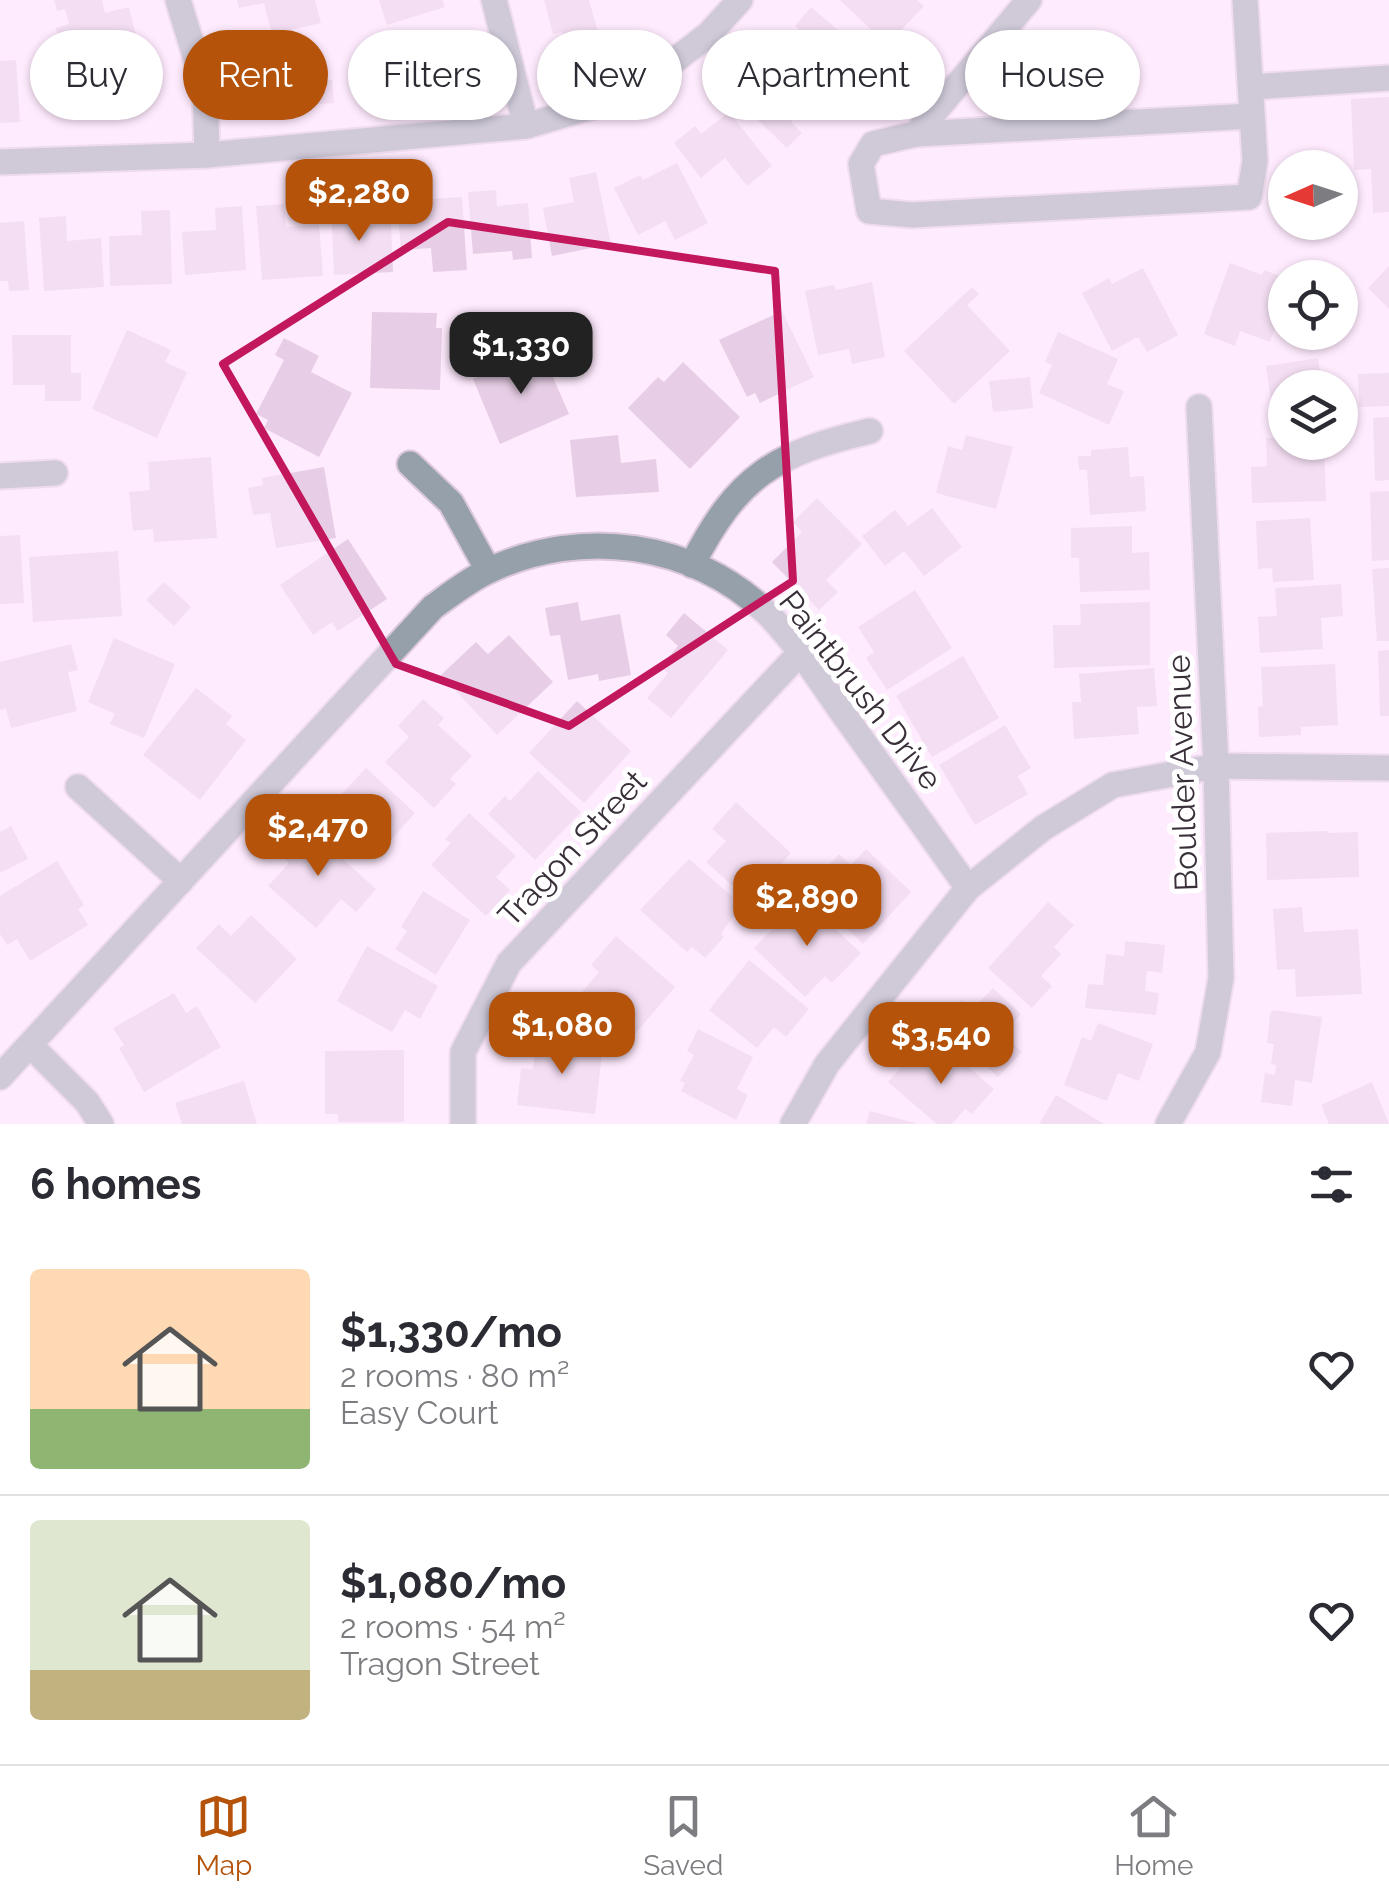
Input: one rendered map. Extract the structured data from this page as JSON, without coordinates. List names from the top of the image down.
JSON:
{
  "streets": {
    "street": ["Paintbrush Drive", "Boulder Avenue", "Tragon Street"]
  },
  "crossings": [
    ["Paintbrush Drive", "Tragon Street"]
  ],
  "north": "left",
  "page": {
    "chip": [
      "Buy",
      "Rent",
      "Filters",
      "New",
      "Apartment",
      "House"
    ],
    "price": [
      "$2,280",
      "$1,330",
      "$2,470",
      "$2,890",
      "$1,080",
      "$3,540"
    ],
    "heading": "6 homes",
    "list": [
      {
        "name": "$1,330/mo",
        "note": "2 rooms · 80 m² · Easy Court"
      },
      {
        "name": "$1,080/mo",
        "note": "2 rooms · 54 m² · Tragon Street"
      }
    ],
    "tabs": ["Map", "Saved", "Home"]
  }
}
